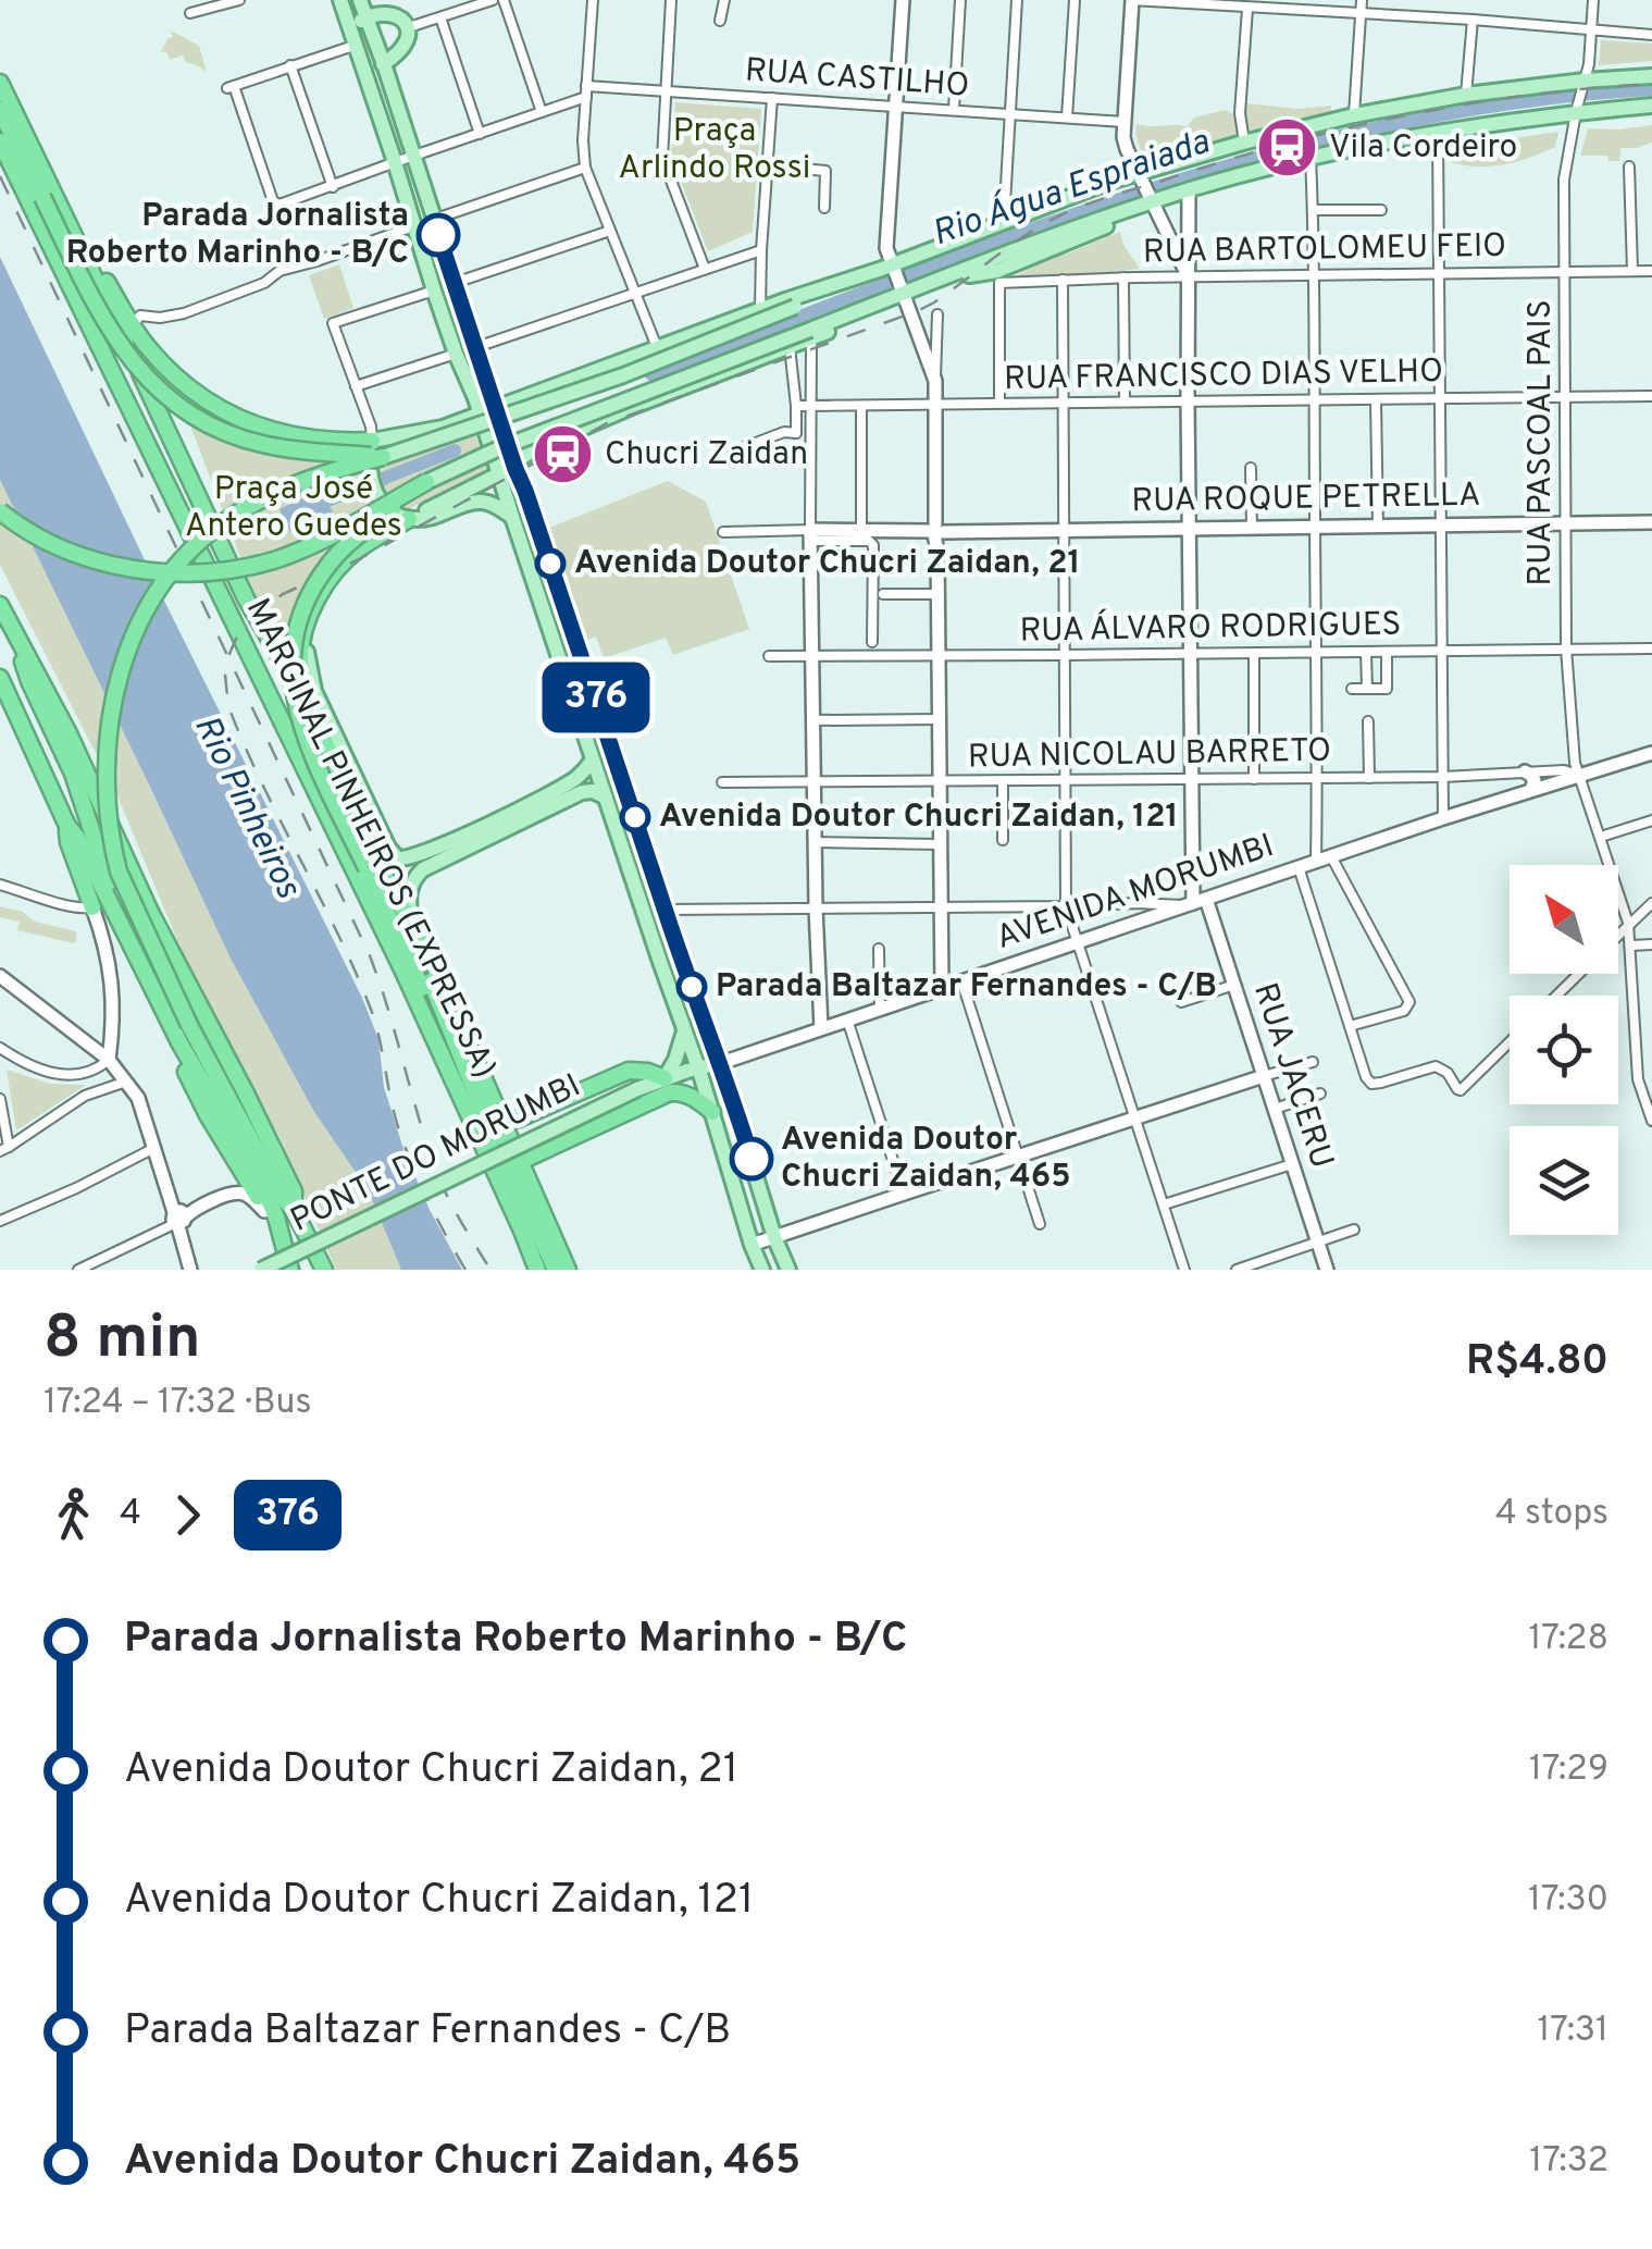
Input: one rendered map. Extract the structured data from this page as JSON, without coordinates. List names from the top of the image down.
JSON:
{
  "streets": {
    "highway": ["MARGINAL PINHEIROS (EXPRESSA)"],
    "main road": ["AVENIDA MORUMBI", "PONTE DO MORUMBI"],
    "street": [
      "RUA CASTILHO",
      "RUA BARTOLOMEU FEIO",
      "RUA FRANCISCO DIAS VELHO",
      "RUA PASCOAL PAIS",
      "RUA ROQUE PETRELLA",
      "RUA ÁLVARO RODRIGUES",
      "RUA NICOLAU BARRETO",
      "RUA JACERU"
    ]
  },
  "crossings": [
    ["RUA BARTOLOMEU FEIO", "RUA FRANCISCO DIAS VELHO"],
    ["RUA BARTOLOMEU FEIO", "RUA PASCOAL PAIS"],
    ["RUA BARTOLOMEU FEIO", "RUA JACERU"],
    ["RUA FRANCISCO DIAS VELHO", "RUA PASCOAL PAIS"],
    ["RUA FRANCISCO DIAS VELHO", "RUA JACERU"],
    ["RUA PASCOAL PAIS", "RUA ROQUE PETRELLA"],
    ["RUA PASCOAL PAIS", "RUA ÁLVARO RODRIGUES"],
    ["RUA PASCOAL PAIS", "RUA NICOLAU BARRETO"],
    ["RUA PASCOAL PAIS", "AVENIDA MORUMBI"],
    ["RUA ROQUE PETRELLA", "RUA JACERU"],
    ["RUA ÁLVARO RODRIGUES", "RUA JACERU"],
    ["RUA NICOLAU BARRETO", "AVENIDA MORUMBI"],
    ["RUA NICOLAU BARRETO", "RUA JACERU"],
    ["AVENIDA MORUMBI", "RUA JACERU"],
    ["AVENIDA MORUMBI", "PONTE DO MORUMBI"]
  ],
  "water": ["Rio Água Espraiada", "Rio Pinheiros"],
  "parks": ["Praça Arlindo Rossi", "Praça José Antero Guedes"],
  "places": {
    "station": ["Vila Cordeiro", "Chucri Zaidan"],
    "other": [
      "Parada Jornalista Roberto Marinho - B/C",
      "Avenida Doutor Chucri Zaidan, 21",
      "Avenida Doutor Chucri Zaidan, 121",
      "Parada Baltazar Fernandes - C/B",
      "Avenida Doutor Chucri Zaidan, 465"
    ]
  },
  "lines": ["bus line 376"],
  "north": "top left",
  "page": {
    "on_map": "376",
    "heading": ["8 min", "17:24 – 17:32 · Bus", "R$4.80"],
    "legs": ["4", "376", "4 stops"],
    "list": [
      {
        "name": "Parada Jornalista Roberto Marinho - B/C",
        "value": "17:28"
      },
      {
        "name": "Avenida Doutor Chucri Zaidan, 21",
        "value": "17:29"
      },
      {
        "name": "Avenida Doutor Chucri Zaidan, 121",
        "value": "17:30"
      },
      {
        "name": "Parada Baltazar Fernandes - C/B",
        "value": "17:31"
      },
      {
        "name": "Avenida Doutor Chucri Zaidan, 465",
        "value": "17:32"
      }
    ]
  }
}
